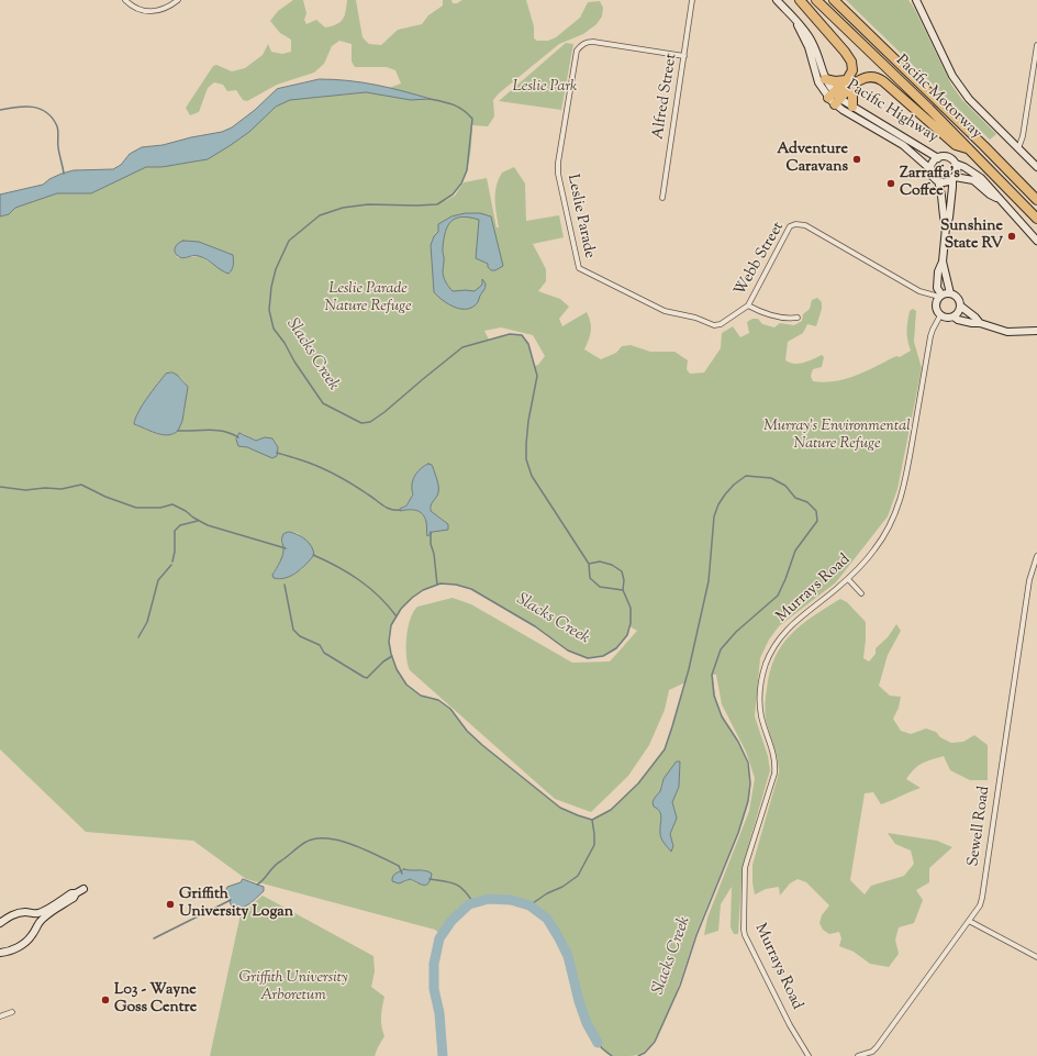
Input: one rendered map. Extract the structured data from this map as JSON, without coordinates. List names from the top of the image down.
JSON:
{
  "streets": {
    "highway": ["Pacific Motorway"],
    "street": [
      "Alfred Street",
      "Pacific Highway",
      "Leslie Parade",
      "Webb Street",
      "Murrays Road",
      "Sewell Road"
    ]
  },
  "crossings": [
    ["Alfred Street", "Leslie Parade"],
    ["Leslie Parade", "Webb Street"],
    ["Webb Street", "Murrays Road"]
  ],
  "water": ["Slacks Creek"],
  "parks": [
    "Leslie Park",
    "Leslie Parade Nature Refuge",
    "Murray's Environmental Nature Refuge",
    "Griffith University Arboretum"
  ],
  "places": [
    "Adventure Caravans",
    "Zarraffa's Coffee",
    "Sunshine State RV",
    "Griffith University Logan",
    "L03 - Wayne Goss Centre"
  ]
}
